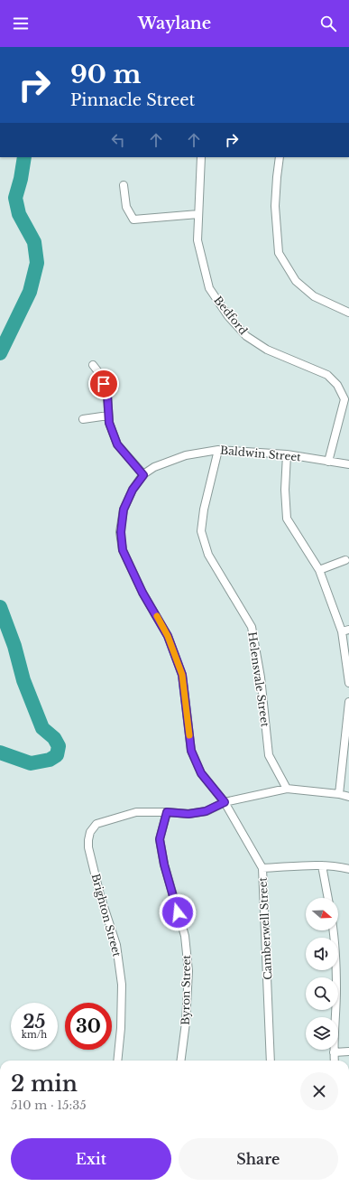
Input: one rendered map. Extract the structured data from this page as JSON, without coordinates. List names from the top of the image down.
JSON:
{
  "streets": {
    "street": [
      "Bedford",
      "Baldwin Street",
      "Helensvale Street",
      "Brighton Street",
      "Camberwell Street",
      "Byron Street"
    ]
  },
  "crossings": [
    ["Bedford", "Baldwin Street"],
    ["Baldwin Street", "Helensvale Street"],
    ["Baldwin Street", "Camberwell Street"],
    ["Brighton Street", "Byron Street"]
  ],
  "north": "right",
  "page": {
    "header": "Waylane",
    "turn": ["90 m", "Pinnacle Street"],
    "speed": "25 km/h",
    "limit": "30",
    "heading": ["2 min", "510 m · 15:35"],
    "buttons": ["Exit", "Share"]
  }
}
